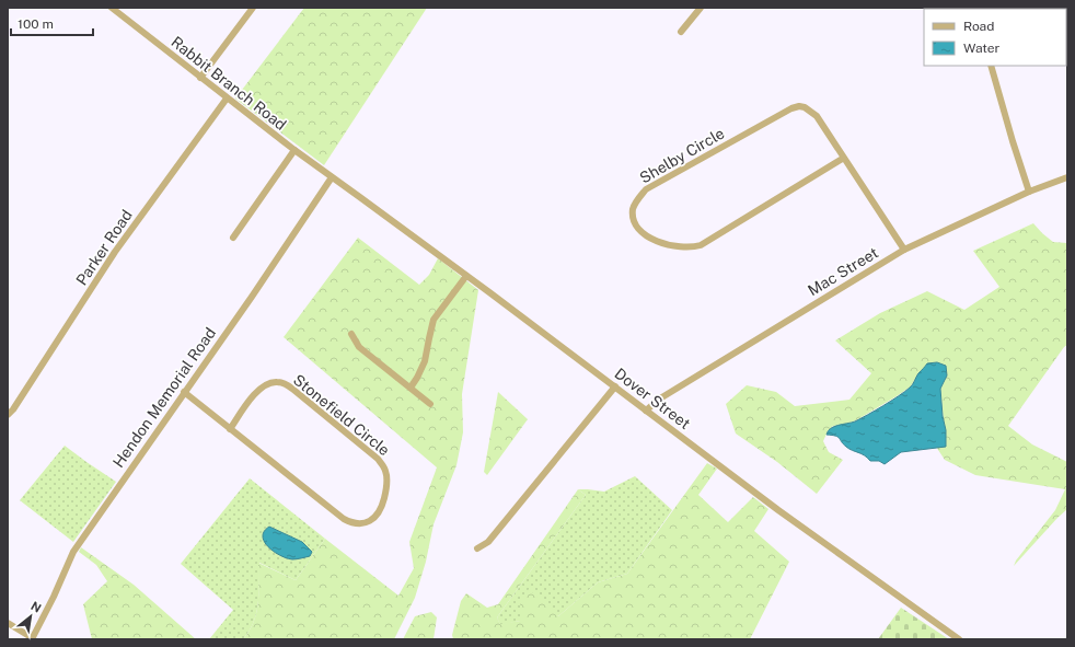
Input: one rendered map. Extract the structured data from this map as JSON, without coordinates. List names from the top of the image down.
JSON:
{
  "streets": {
    "street": [
      "Rabbit Branch Road",
      "Shelby Circle",
      "Parker Road",
      "Mac Street",
      "Hendon Memorial Road",
      "Dover Street",
      "Stonefield Circle"
    ]
  },
  "crossings": [
    ["Rabbit Branch Road", "Parker Road"],
    ["Rabbit Branch Road", "Hendon Memorial Road"],
    ["Rabbit Branch Road", "Dover Street"],
    ["Shelby Circle", "Mac Street"],
    ["Mac Street", "Dover Street"],
    ["Hendon Memorial Road", "Dover Street"],
    ["Hendon Memorial Road", "Stonefield Circle"]
  ],
  "legend": ["Road", "Water"],
  "scale_bar": "100 m",
  "north": "top right"
}
